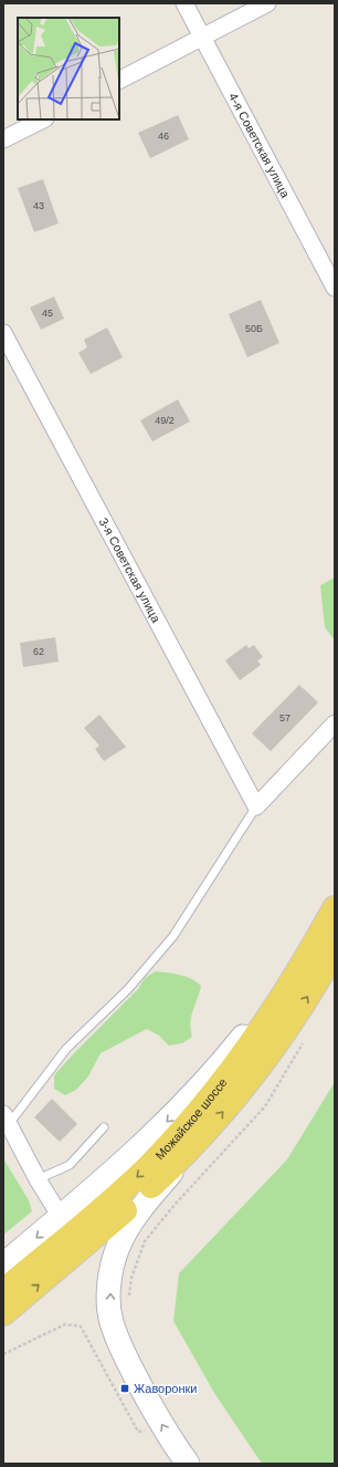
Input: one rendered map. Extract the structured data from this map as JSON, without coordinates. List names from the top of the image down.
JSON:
{
  "streets": {
    "main road": ["Можайское шоссе"],
    "street": ["4-я Советская улица", "3-я Советская улица"]
  },
  "places": {
    "transit": ["Жаворонки"]
  },
  "house_numbers": [
    "46",
    "43",
    "45",
    "50Б",
    "49/2",
    "62",
    "57"
  ]
}
